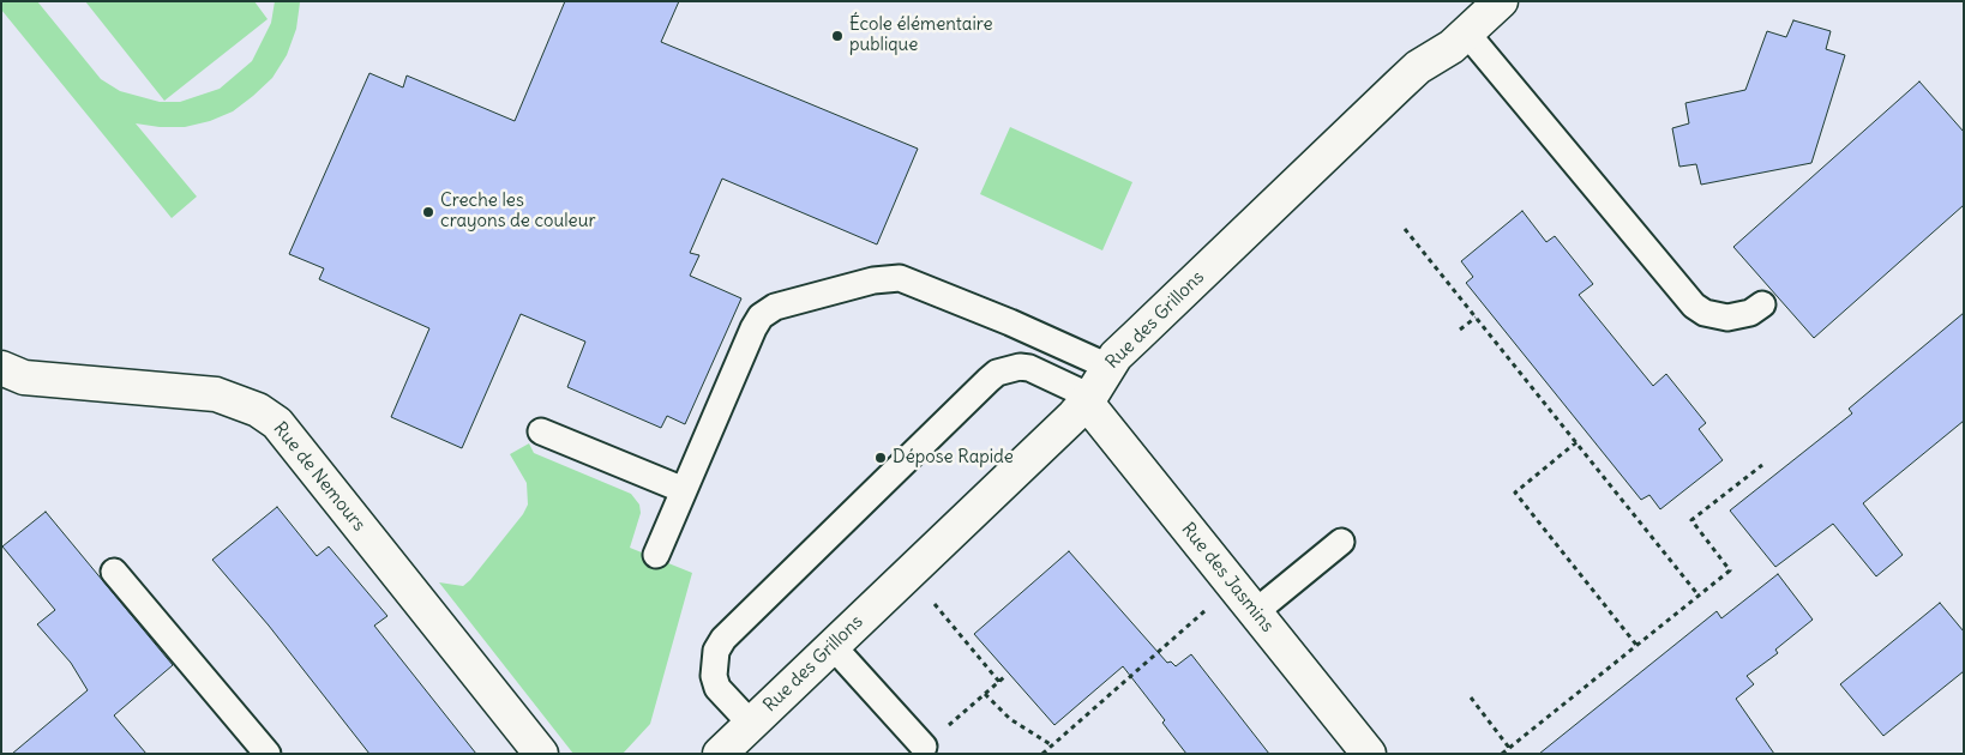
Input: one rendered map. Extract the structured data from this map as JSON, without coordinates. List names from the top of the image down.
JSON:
{
  "streets": {
    "street": ["Rue des Grillons", "Rue de Nemours", "Rue des Jasmins"]
  },
  "crossings": [
    ["Rue des Grillons", "Rue des Jasmins"]
  ],
  "places": ["École élémentaire publique", "Creche les crayons de couleur", "Dépose Rapide"]
}
